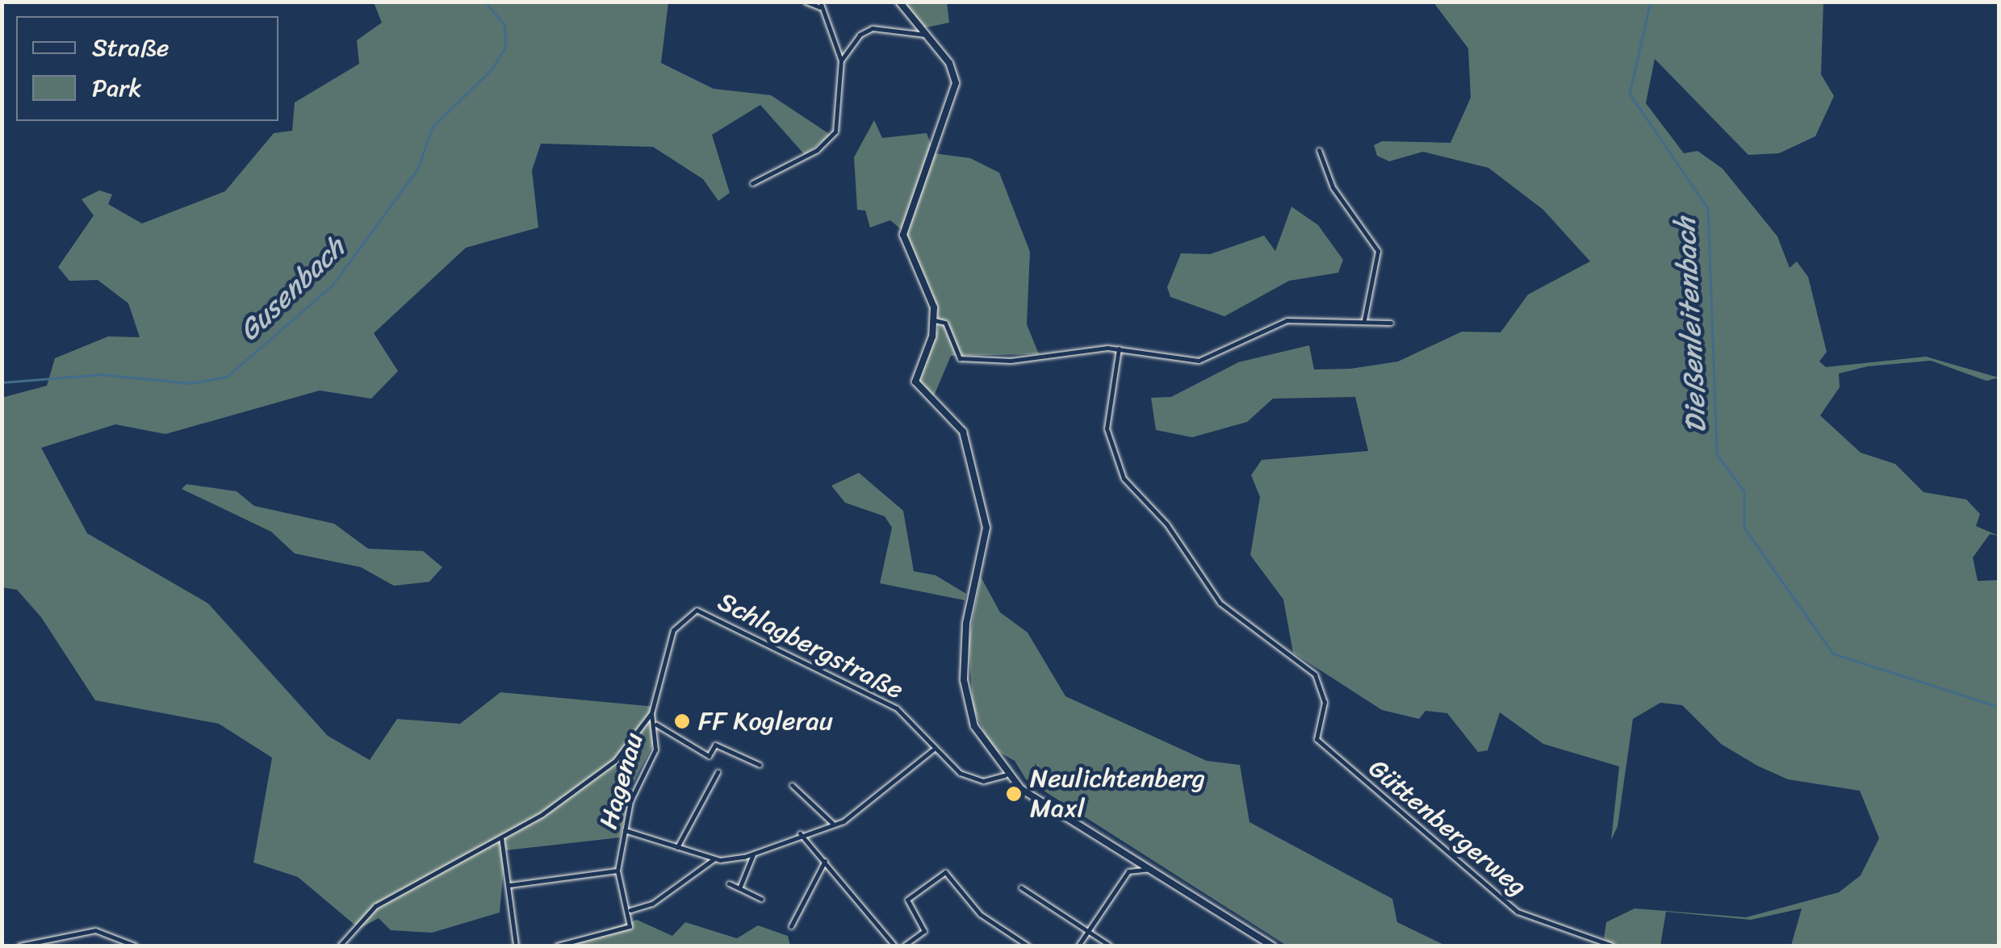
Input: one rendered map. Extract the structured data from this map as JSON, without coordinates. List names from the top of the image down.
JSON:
{
  "streets": {
    "street": ["Schlagbergstraße", "Hagenau", "Güttenbergerweg"]
  },
  "crossings": [
    ["Schlagbergstraße", "Hagenau"]
  ],
  "water": ["Gusenbach", "Dießenleitenbach"],
  "places": ["FF Koglerau", "Neulichtenberg Maxl"],
  "legend": ["Straße", "Park"]
}
